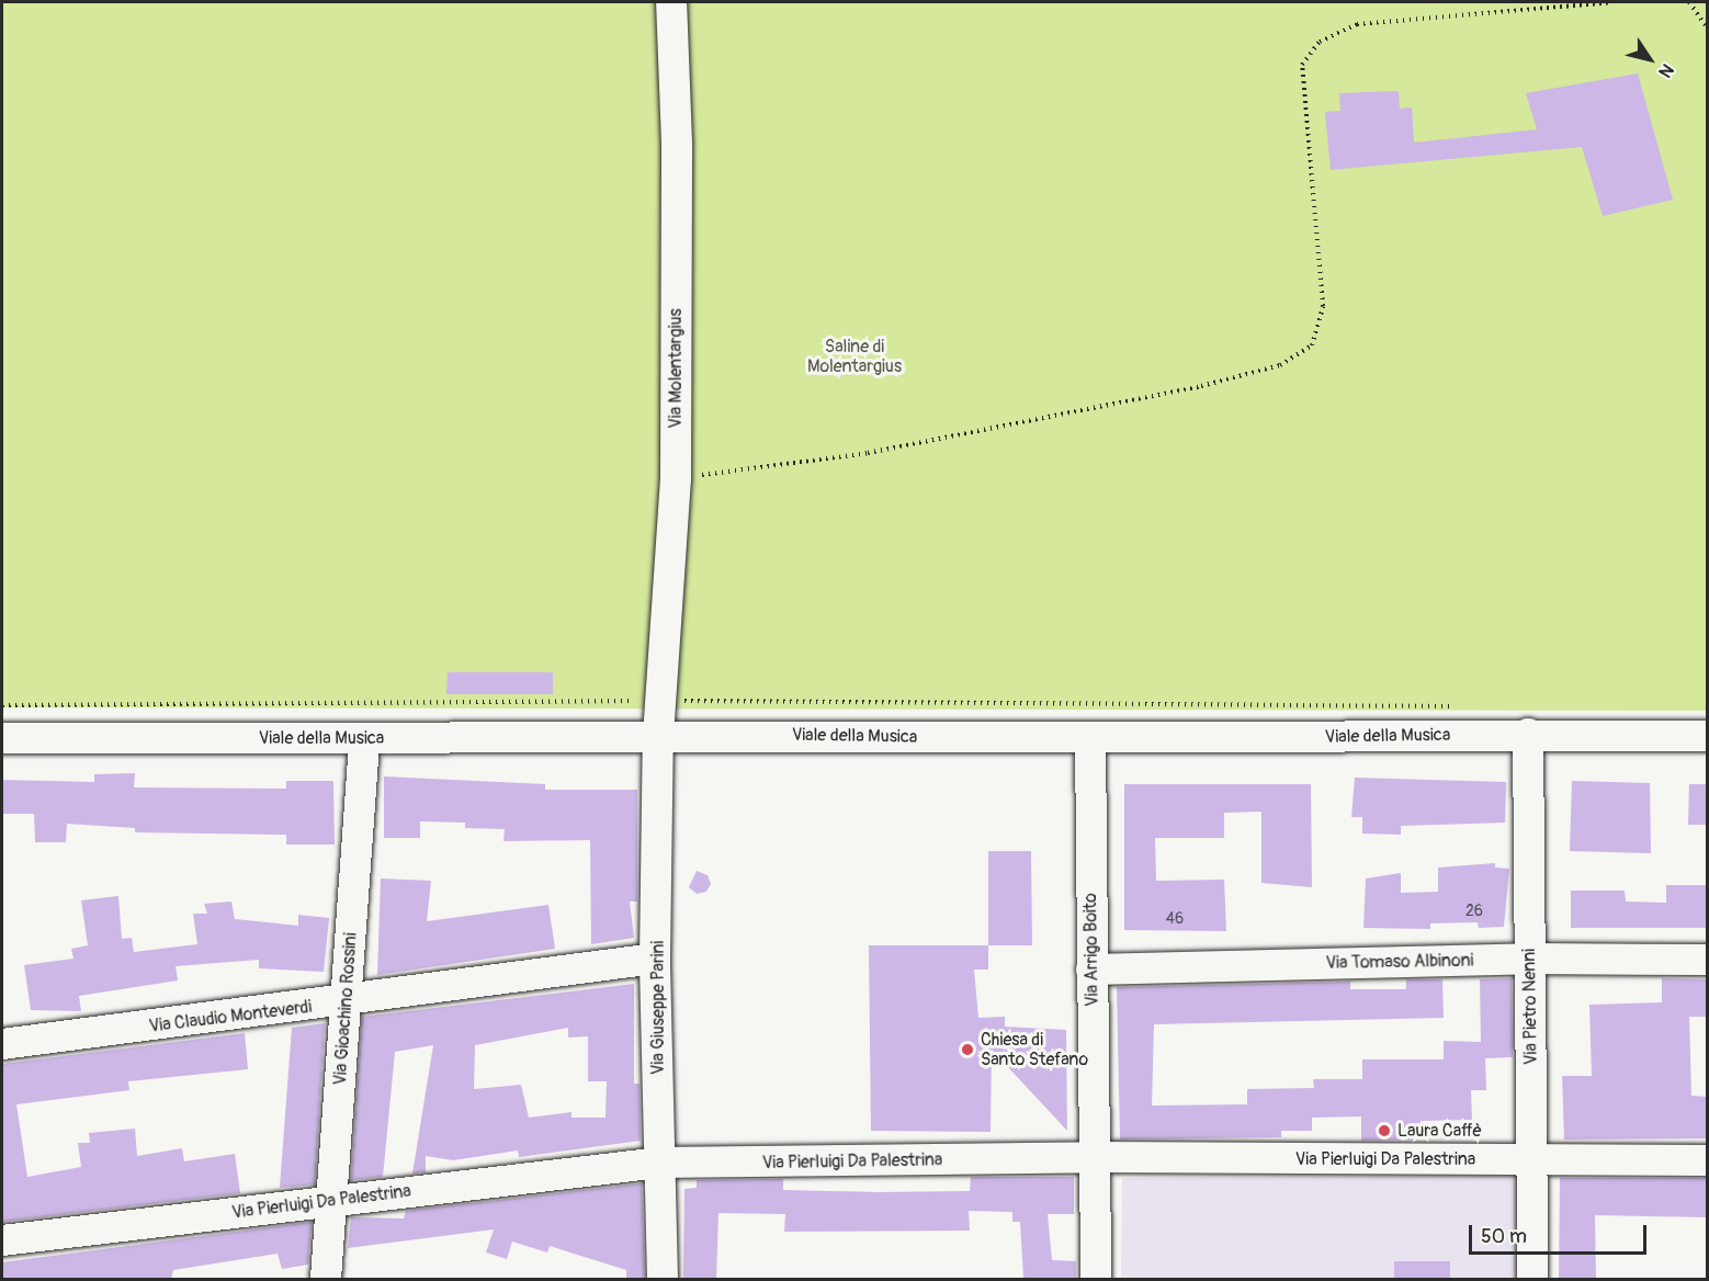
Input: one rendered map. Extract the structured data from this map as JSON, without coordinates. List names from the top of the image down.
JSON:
{
  "streets": {
    "street": [
      "Via Molentargius",
      "Viale della Musica",
      "Via Arrigo Boito",
      "Via Tomaso Albinoni",
      "Via Pietro Nenni",
      "Via Giuseppe Parini",
      "Via Gioachino Rossini",
      "Via Claudio Monteverdi",
      "Via Pierluigi Da Palestrina"
    ]
  },
  "crossings": [
    ["Via Molentargius", "Viale della Musica"],
    ["Via Molentargius", "Via Giuseppe Parini"],
    ["Viale della Musica", "Via Arrigo Boito"],
    ["Viale della Musica", "Via Pietro Nenni"],
    ["Viale della Musica", "Via Giuseppe Parini"],
    ["Viale della Musica", "Via Gioachino Rossini"],
    ["Via Arrigo Boito", "Via Tomaso Albinoni"],
    ["Via Arrigo Boito", "Via Pierluigi Da Palestrina"],
    ["Via Tomaso Albinoni", "Via Pietro Nenni"],
    ["Via Pietro Nenni", "Via Pierluigi Da Palestrina"],
    ["Via Giuseppe Parini", "Via Claudio Monteverdi"],
    ["Via Giuseppe Parini", "Via Pierluigi Da Palestrina"],
    ["Via Gioachino Rossini", "Via Claudio Monteverdi"],
    ["Via Gioachino Rossini", "Via Pierluigi Da Palestrina"]
  ],
  "parks": ["Saline di Molentargius"],
  "places": ["Chiesa di Santo Stefano", "Laura Caffè"],
  "house_numbers": ["26", "46"],
  "scale_bar": "50 m",
  "north": "bottom right"
}
